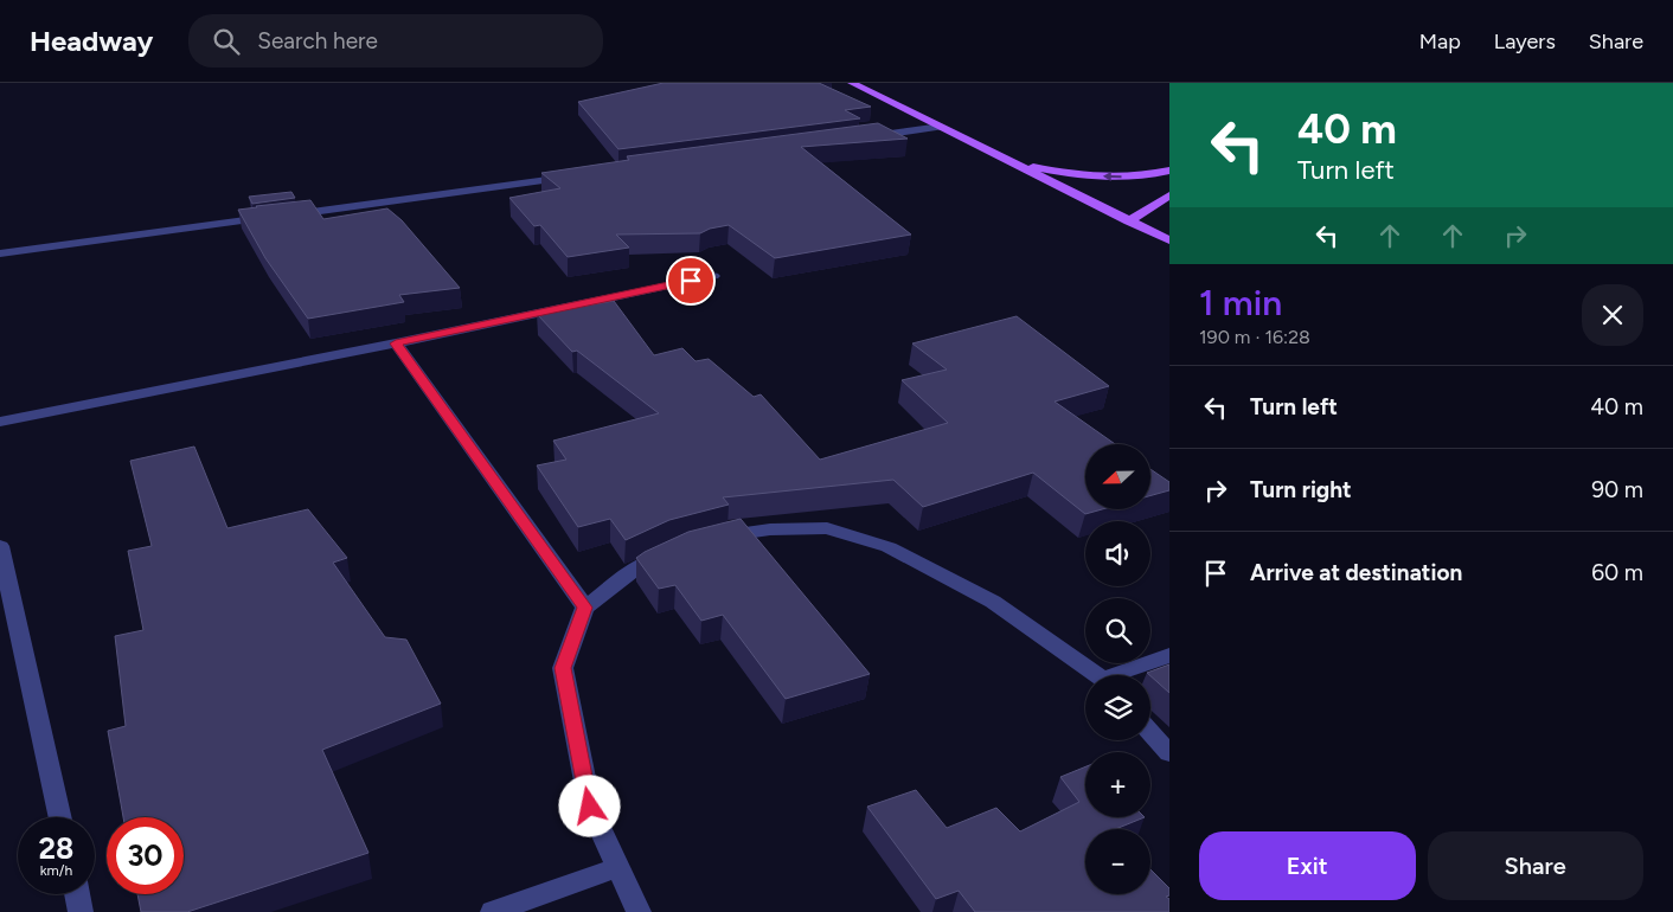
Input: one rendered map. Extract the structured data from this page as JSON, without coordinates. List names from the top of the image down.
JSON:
{
  "north": "left",
  "page": {
    "header": "Headway",
    "search": "Search here",
    "nav": ["Map", "Layers", "Share"],
    "turn": ["40 m", "Turn left"],
    "heading": ["1 min", "190 m · 16:28"],
    "list": [
      {
        "name": "Turn left",
        "value": "40 m"
      },
      {
        "name": "Turn right",
        "value": "90 m"
      },
      {
        "name": "Arrive at destination",
        "value": "60 m"
      }
    ],
    "map_buttons": ["+", "−"],
    "speed": "28 km/h",
    "limit": "30",
    "buttons": ["Exit", "Share"]
  }
}
